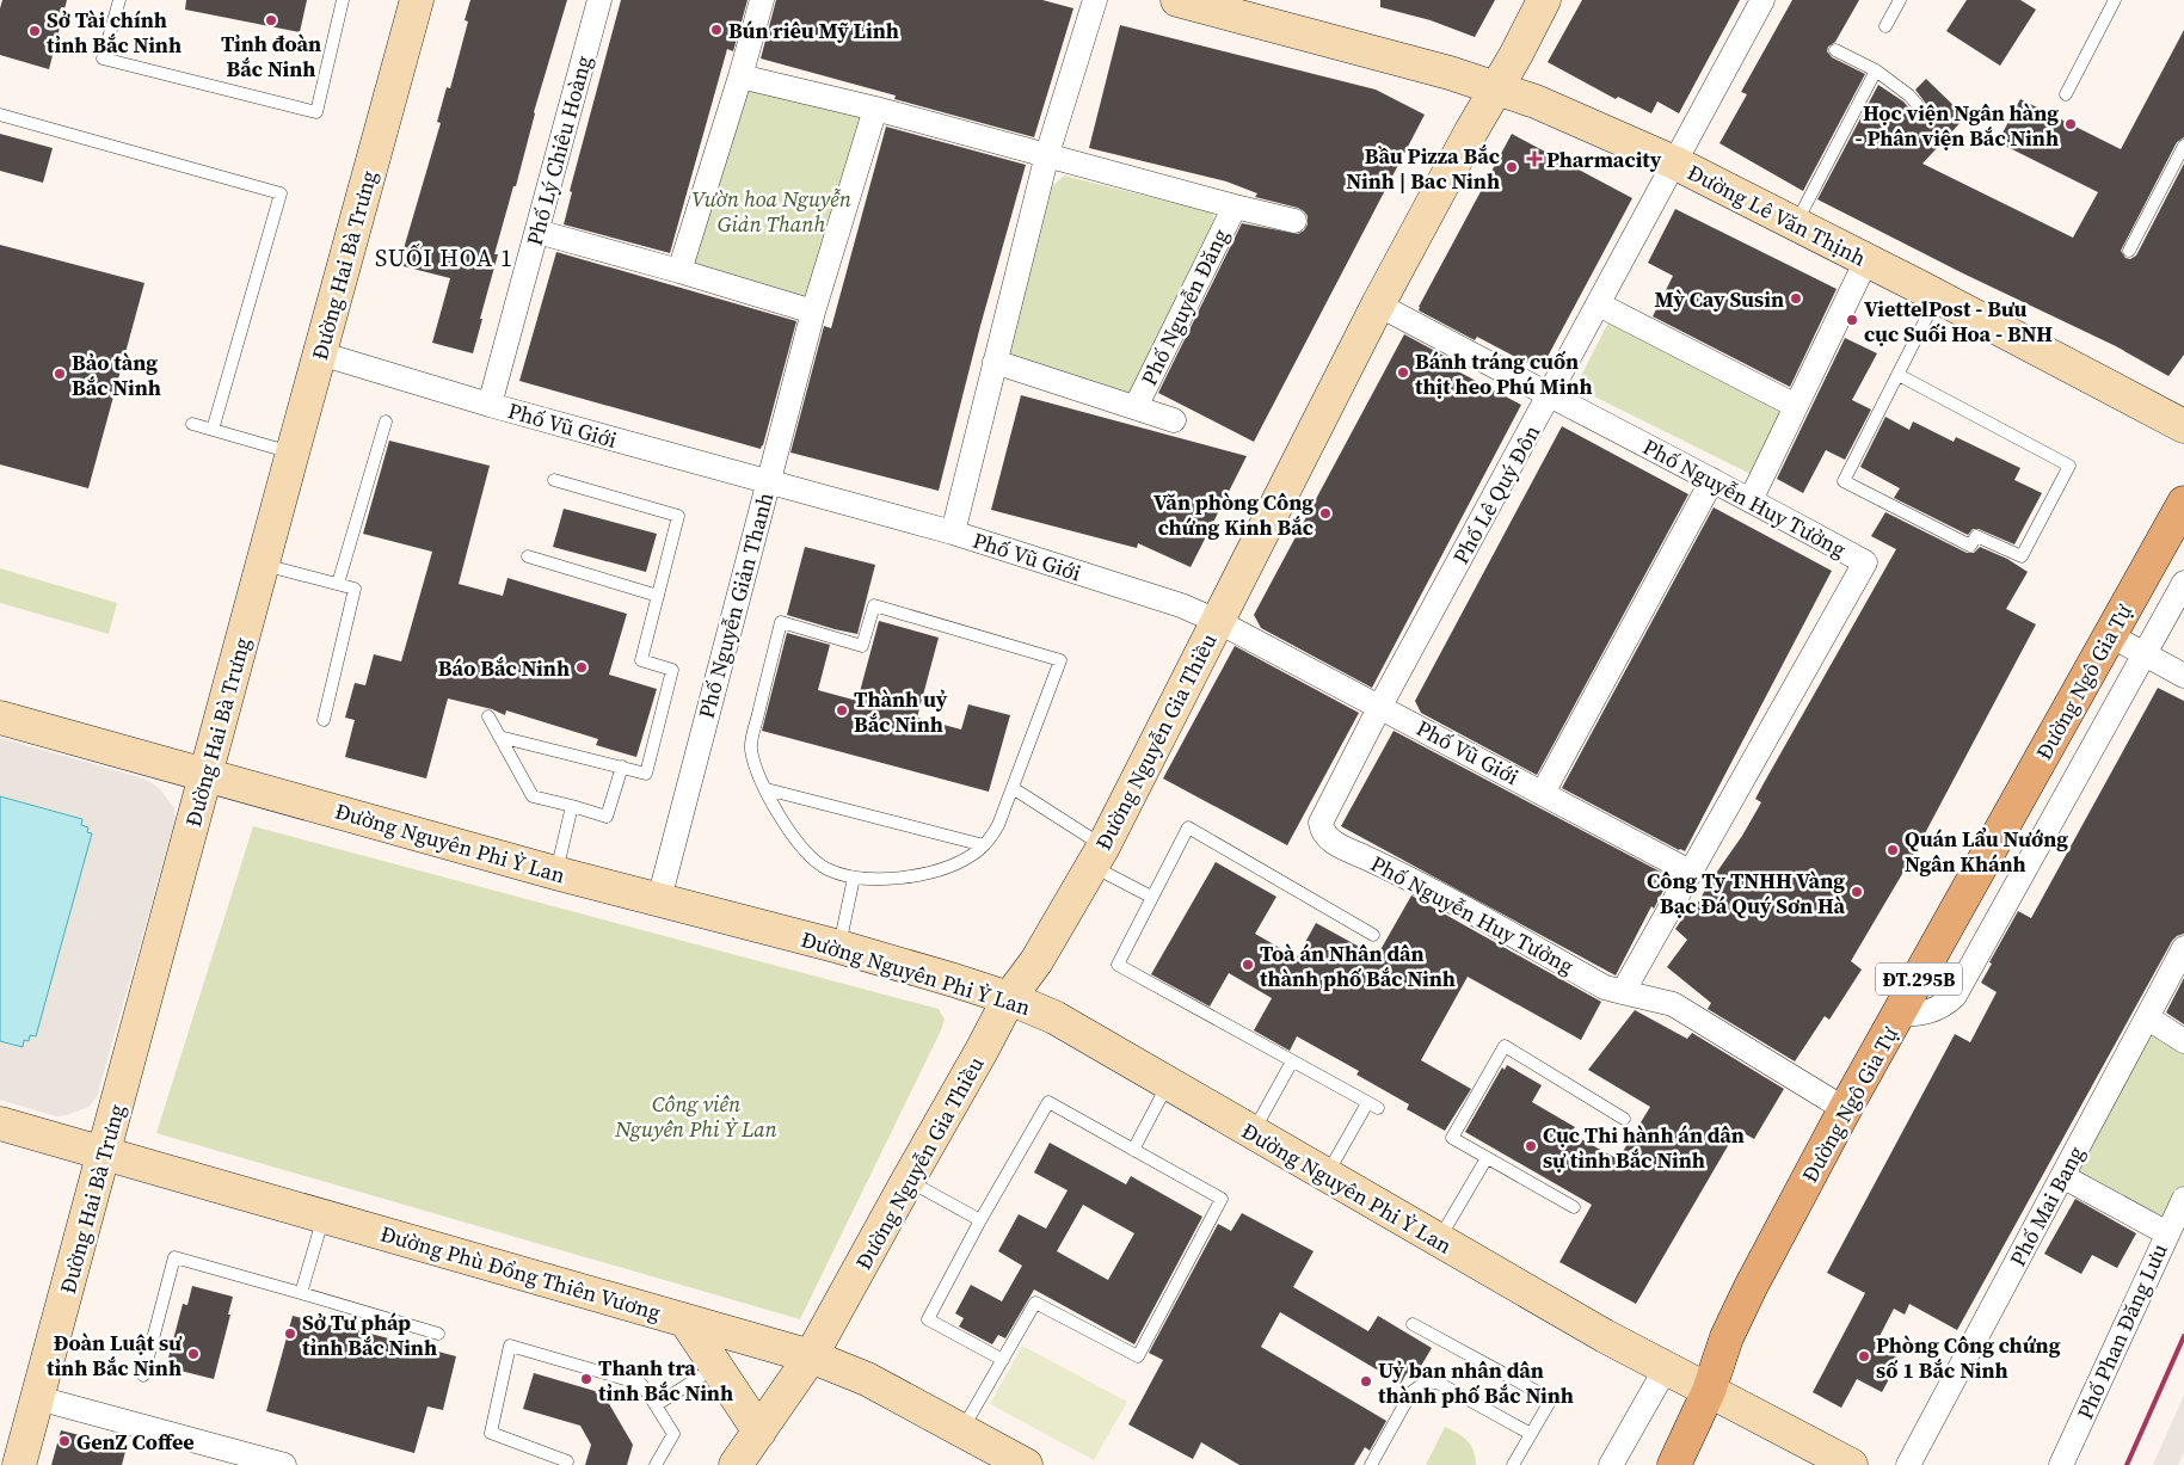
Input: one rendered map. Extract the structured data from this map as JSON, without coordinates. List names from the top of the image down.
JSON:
{
  "streets": {
    "main road": ["Đường Ngô Gia Tự", "ĐT.295B"],
    "street": [
      "Phố Lý Chiêu Hoàng",
      "Đường Lê Văn Thịnh",
      "Đường Hai Bà Trưng",
      "Phố Nguyễn Đăng",
      "Phố Vũ Giới",
      "Phố Lê Quý Đôn",
      "Phố Nguyễn Huy Tưởng",
      "Phố Nguyễn Giản Thanh",
      "Đường Nguyễn Gia Thiều",
      "Đường Nguyên Phi Ỷ Lan",
      "Phố Mai Bang",
      "Đường Phù Đổng Thiên Vương",
      "Phố Phan Đăng Lưu"
    ]
  },
  "crossings": [
    ["Phố Lý Chiêu Hoàng", "Phố Vũ Giới"],
    ["Đường Lê Văn Thịnh", "Phố Lê Quý Đôn"],
    ["Đường Lê Văn Thịnh", "Đường Nguyễn Gia Thiều"],
    ["Đường Hai Bà Trưng", "Phố Vũ Giới"],
    ["Đường Hai Bà Trưng", "Đường Nguyên Phi Ỷ Lan"],
    ["Đường Hai Bà Trưng", "Đường Phù Đổng Thiên Vương"],
    ["Phố Nguyễn Đăng", "Phố Nguyễn Giản Thanh"],
    ["Phố Vũ Giới", "Phố Lê Quý Đôn"],
    ["Phố Vũ Giới", "Phố Nguyễn Huy Tưởng"],
    ["Phố Vũ Giới", "Phố Nguyễn Giản Thanh"],
    ["Phố Vũ Giới", "Đường Nguyễn Gia Thiều"],
    ["Phố Lê Quý Đôn", "Phố Nguyễn Huy Tưởng"],
    ["Phố Nguyễn Huy Tưởng", "Đường Ngô Gia Tự"],
    ["Phố Nguyễn Huy Tưởng", "Đường Nguyễn Gia Thiều"],
    ["Phố Nguyễn Giản Thanh", "Đường Nguyên Phi Ỷ Lan"],
    ["Đường Ngô Gia Tự", "Đường Nguyên Phi Ỷ Lan"],
    ["Đường Nguyễn Gia Thiều", "Đường Nguyên Phi Ỷ Lan"],
    ["Đường Nguyễn Gia Thiều", "Đường Phù Đổng Thiên Vương"]
  ],
  "districts": ["SUỐI HOA 1"],
  "parks": ["Vườn hoa Nguyễn Giản Thanh", "Công viên Nguyên Phi Ỷ Lan"],
  "places": {
    "other": [
      "Tỉnh đoàn Bắc Ninh",
      "Bún riêu Mỹ Linh",
      "Sở Tài chính tỉnh Bắc Ninh",
      "Học viện Ngân hàng - Phân viện Bắc Ninh",
      "Bầu Pizza Bắc Ninh | Bac Ninh",
      "Mỳ Cay Susin",
      "ViettelPost - Bưu cục Suối Hoa - BNH",
      "Bánh tráng cuốn thịt heo Phú Minh",
      "Bảo tàng Bắc Ninh",
      "Văn phòng Công chứng Kinh Bắc",
      "Báo Bắc Ninh",
      "Thành uỷ Bắc Ninh",
      "Quán Lẩu Nướng Ngân Khánh",
      "Công Ty TNHH Vàng Bạc Đá Quý Sơn Hà",
      "Toà án Nhân dân thành phố Bắc Ninh",
      "Cục Thi hành án dân sự tỉnh Bắc Ninh",
      "Sở Tư pháp tỉnh Bắc Ninh",
      "Đoàn Luật sư tỉnh Bắc Ninh",
      "Phòng Công chứng số 1 Bắc Ninh",
      "Thanh tra tỉnh Bắc Ninh",
      "Uỷ ban nhân dân thành phố Bắc Ninh",
      "GenZ Coffee"
    ],
    "health": ["Pharmacity"]
  }
}
